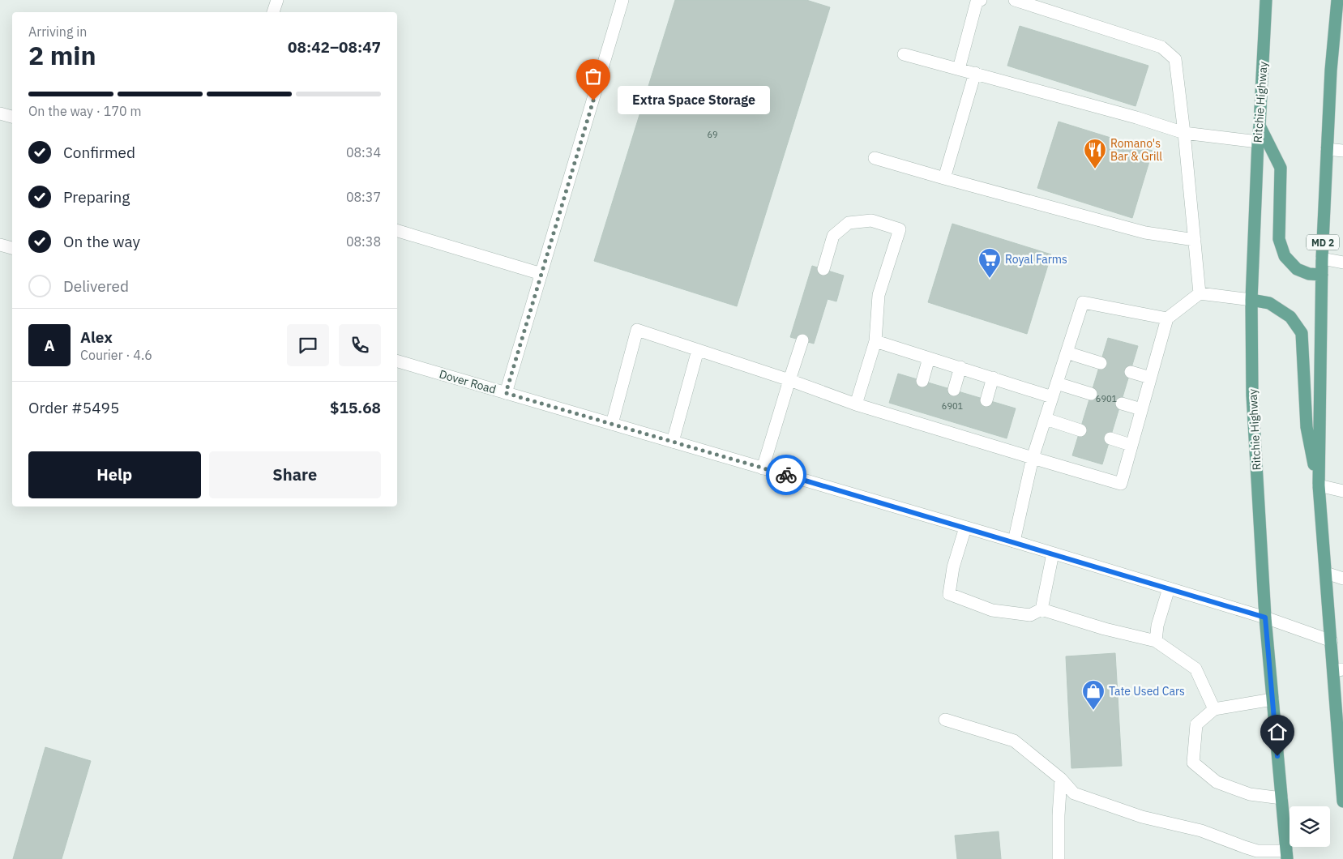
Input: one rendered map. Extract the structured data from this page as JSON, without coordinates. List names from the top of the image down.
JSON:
{
  "streets": {
    "main road": ["Ritchie Highway", "MD 2"],
    "street": ["Dover Road"]
  },
  "crossings": [
    ["Ritchie Highway", "Dover Road"],
    ["MD 2", "Dover Road"]
  ],
  "places": {
    "other": ["Extra Space Storage"],
    "restaurant": ["Romano's Bar & Grill"],
    "supermarket": ["Royal Farms"],
    "shop": ["Tate Used Cars"]
  },
  "house_numbers": ["69", "6901", "6901"],
  "page": {
    "heading": ["2 min", "Arriving in", "08:42–08:47"],
    "panel": [
      "Alex",
      "Courier · 4.6",
      "Order #5495",
      "$15.68"
    ],
    "bar": "On the way · 170 m",
    "bubble": "Extra Space Storage",
    "list": [
      ["Confirmed", "08:34"],
      ["Preparing", "08:37"],
      ["On the way", "08:38"],
      "Delivered"
    ],
    "round": "A",
    "buttons": ["Help", "Share"]
  }
}
